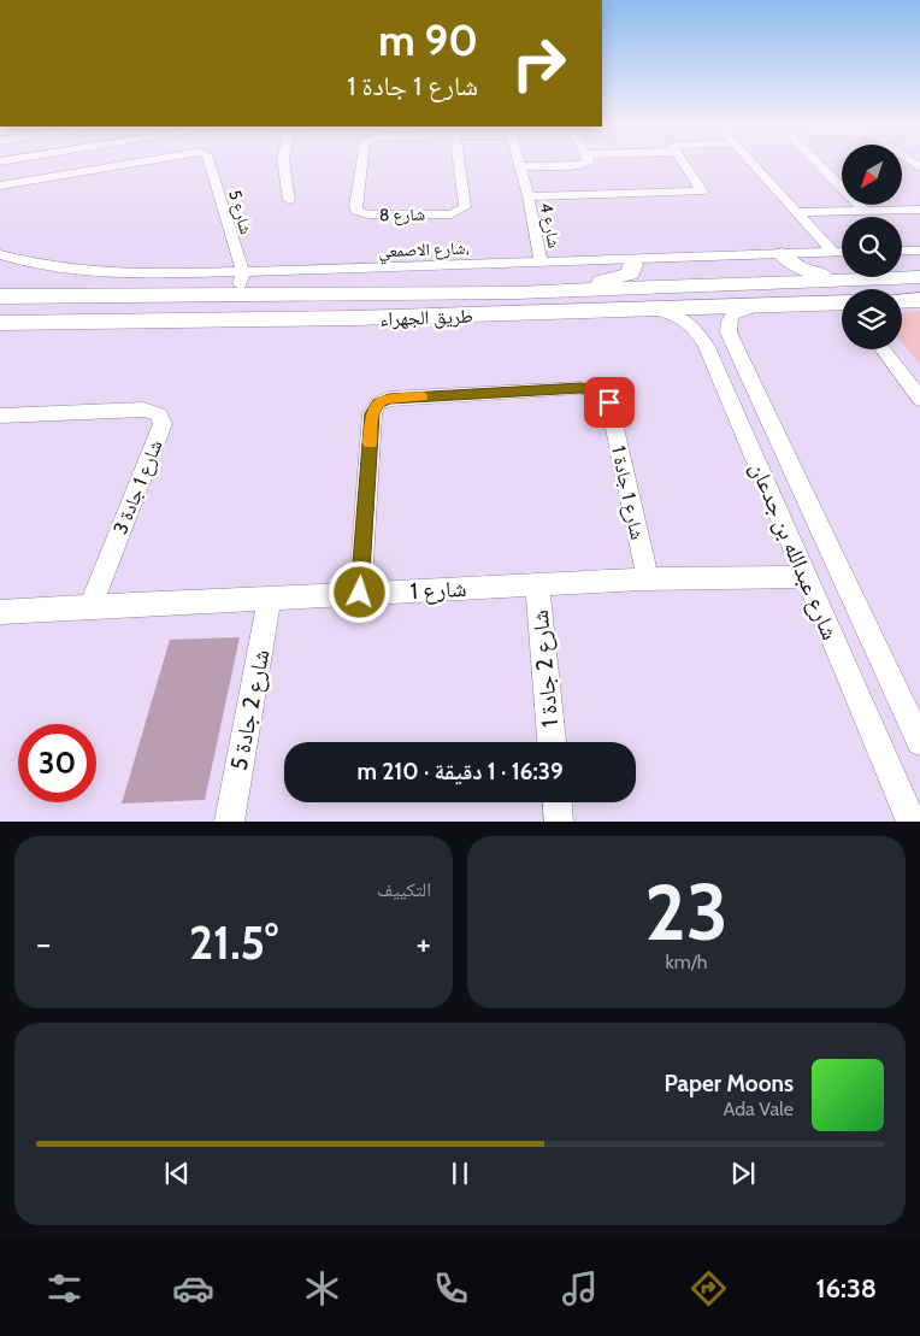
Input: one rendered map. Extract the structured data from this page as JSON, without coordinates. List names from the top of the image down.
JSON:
{
  "streets": {
    "highway": ["طريق الجهراء"],
    "street": [
      "شارع 5",
      "شارع 8",
      "شارع 4",
      "شارع الاصمعي،",
      "شارع 1 جادة 3",
      "شارع 1 جادة 1",
      "شارع عبدالله بن جدعان",
      "شارع 1",
      "شارع 2 جادة 1",
      "شارع 2 جادة 5"
    ]
  },
  "crossings": [
    ["شارع 5", "شارع الاصمعي،"],
    ["شارع 4", "شارع الاصمعي،"],
    ["طريق الجهراء", "شارع عبدالله بن جدعان"],
    ["شارع 1 جادة 3", "شارع 1"],
    ["شارع 1 جادة 1", "شارع 1"],
    ["شارع عبدالله بن جدعان", "شارع 1"],
    ["شارع 1", "شارع 2 جادة 1"],
    ["شارع 1", "شارع 2 جادة 5"]
  ],
  "north": "bottom left",
  "page": {
    "turn": ["90 m", "شارع 1 جادة 1"],
    "limit": "30",
    "trip": "16:39 · 1 دقيقة · 210 m",
    "tile": [
      ["23", "km/h"],
      "التكييف"
    ],
    "heat": ["−", "21.5°", "+"],
    "song": ["Paper Moons", "Ada Vale"],
    "tabs": "16:38"
  }
}
